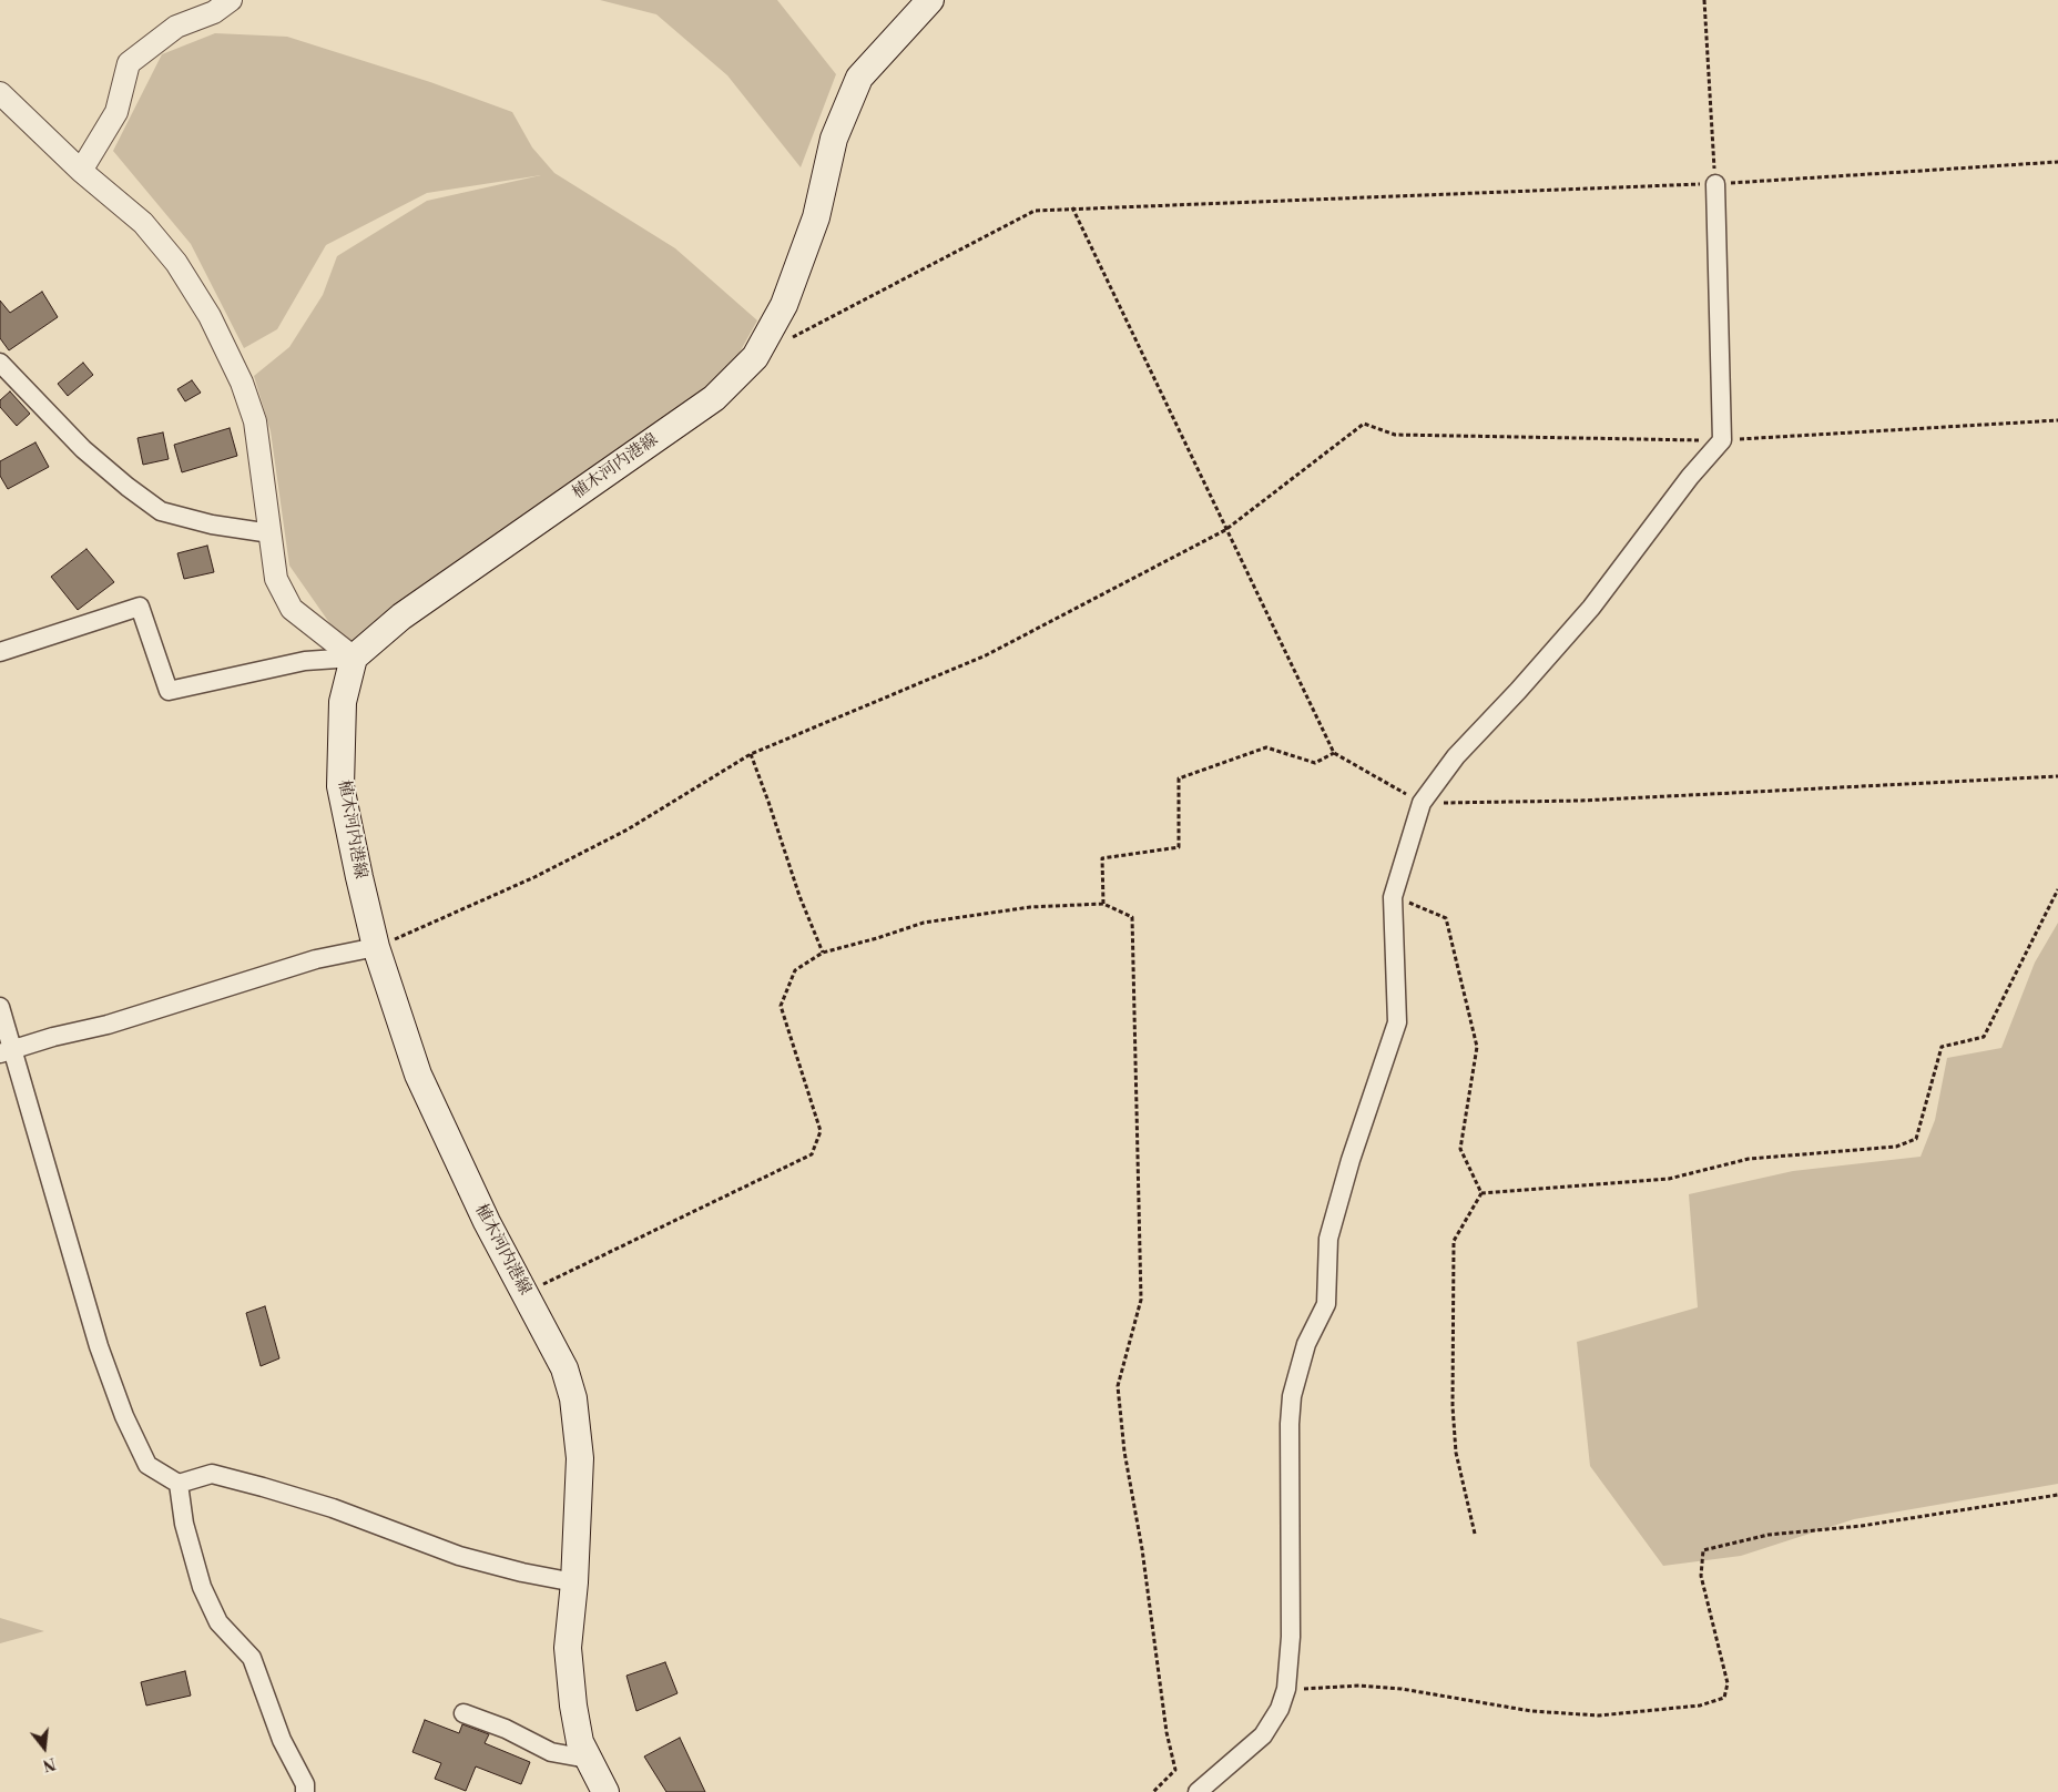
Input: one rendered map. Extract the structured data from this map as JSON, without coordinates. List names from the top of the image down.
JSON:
{
  "streets": {
    "main road": ["植木河内港線"]
  },
  "north": "bottom"
}
